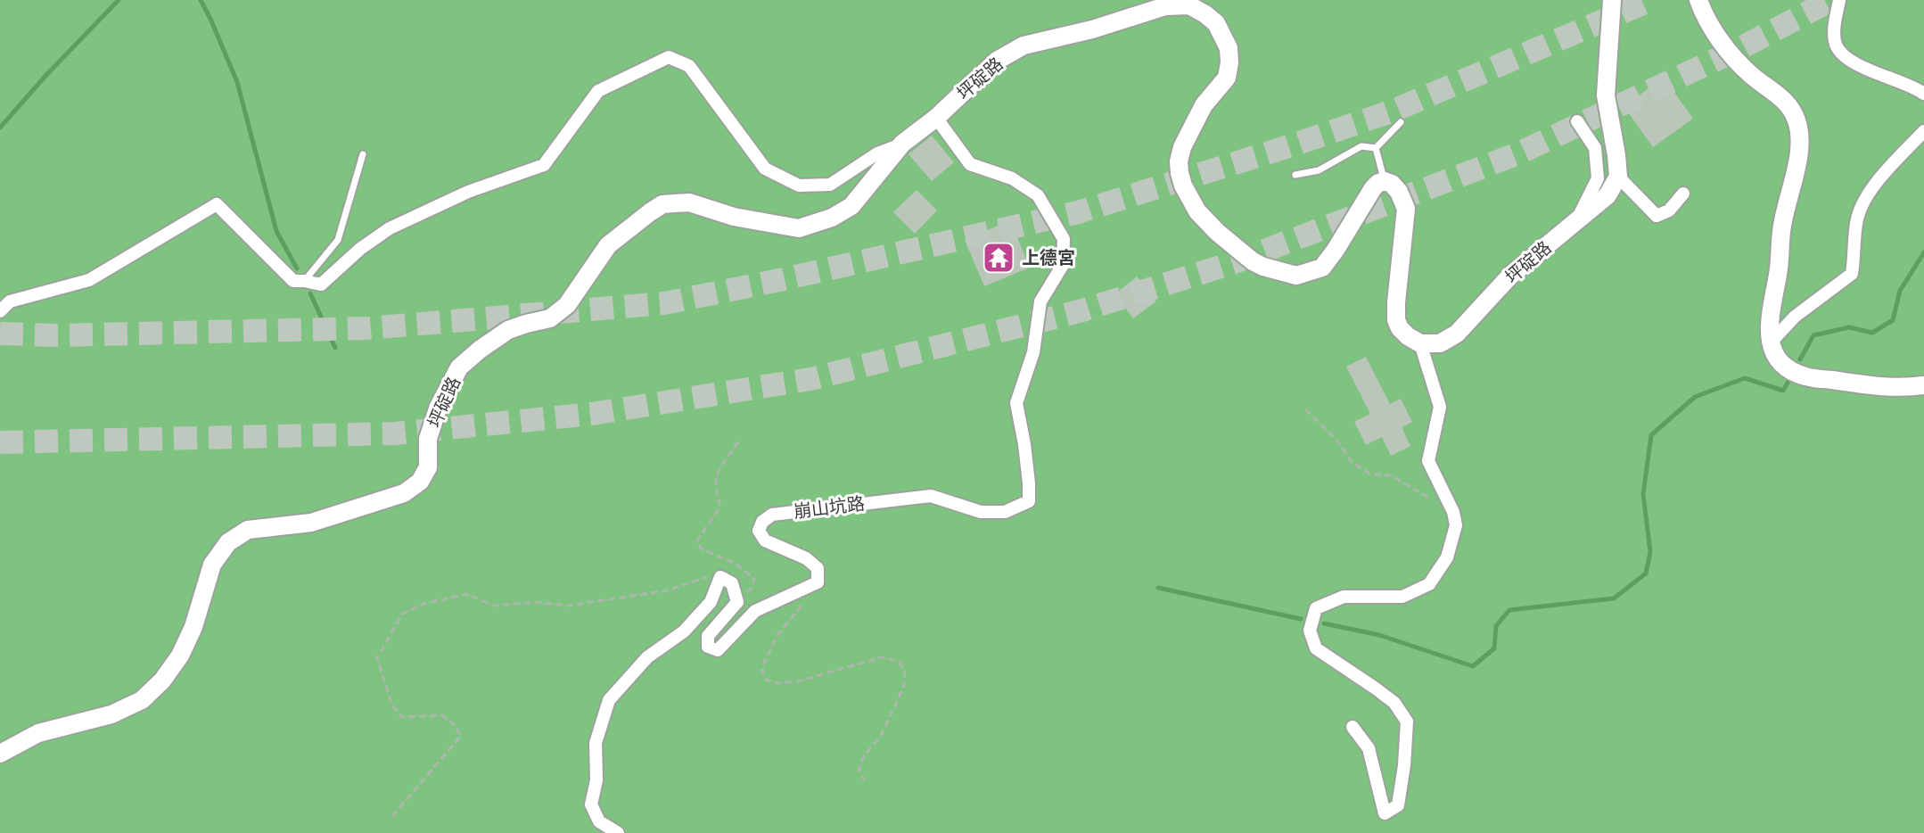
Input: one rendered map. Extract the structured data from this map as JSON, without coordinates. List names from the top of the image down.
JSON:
{
  "streets": {
    "main road": ["坪碇路"],
    "street": ["崩山坑路"]
  },
  "crossings": [
    ["坪碇路", "崩山坑路"]
  ],
  "places": {
    "temple": ["上德宮"]
  }
}
